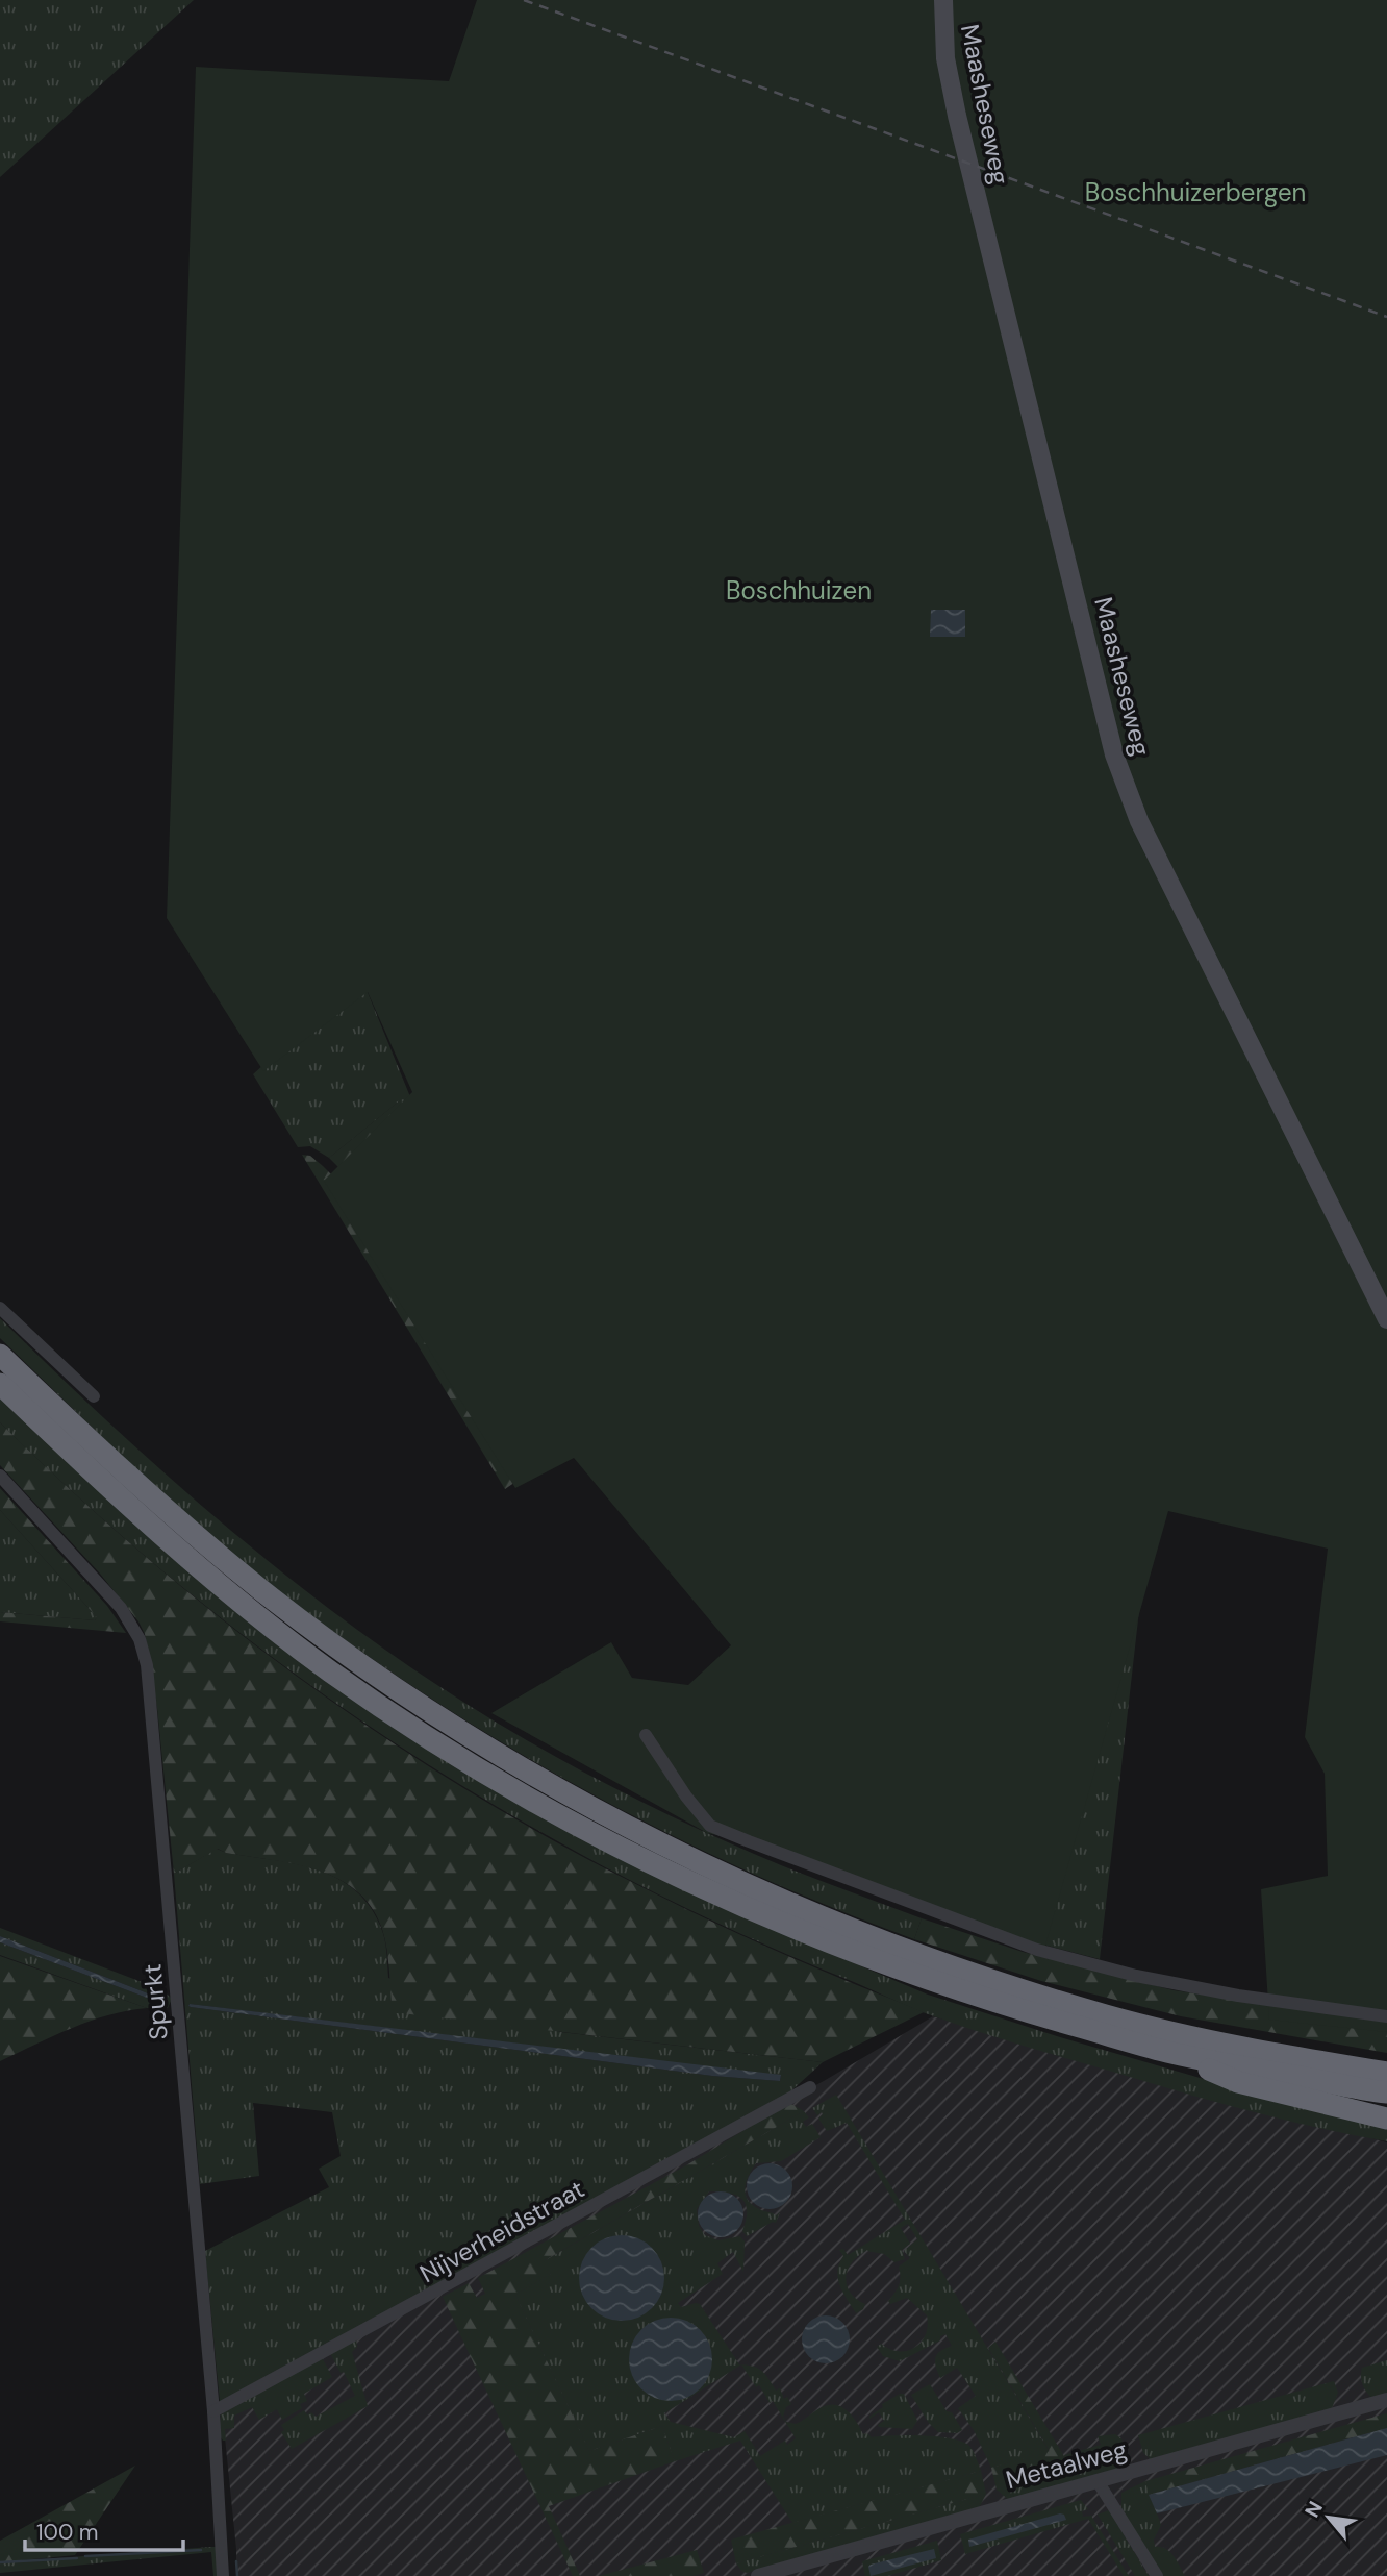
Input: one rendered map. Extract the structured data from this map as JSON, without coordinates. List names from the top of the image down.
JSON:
{
  "streets": {
    "main road": ["Maasheseweg"],
    "street": ["Spurkt", "Nijverheidstraat", "Metaalweg"]
  },
  "crossings": [
    ["Spurkt", "Nijverheidstraat"]
  ],
  "parks": ["Boschhuizerbergen", "Boschhuizen"],
  "scale_bar": "100 m",
  "north": "top left"
}
